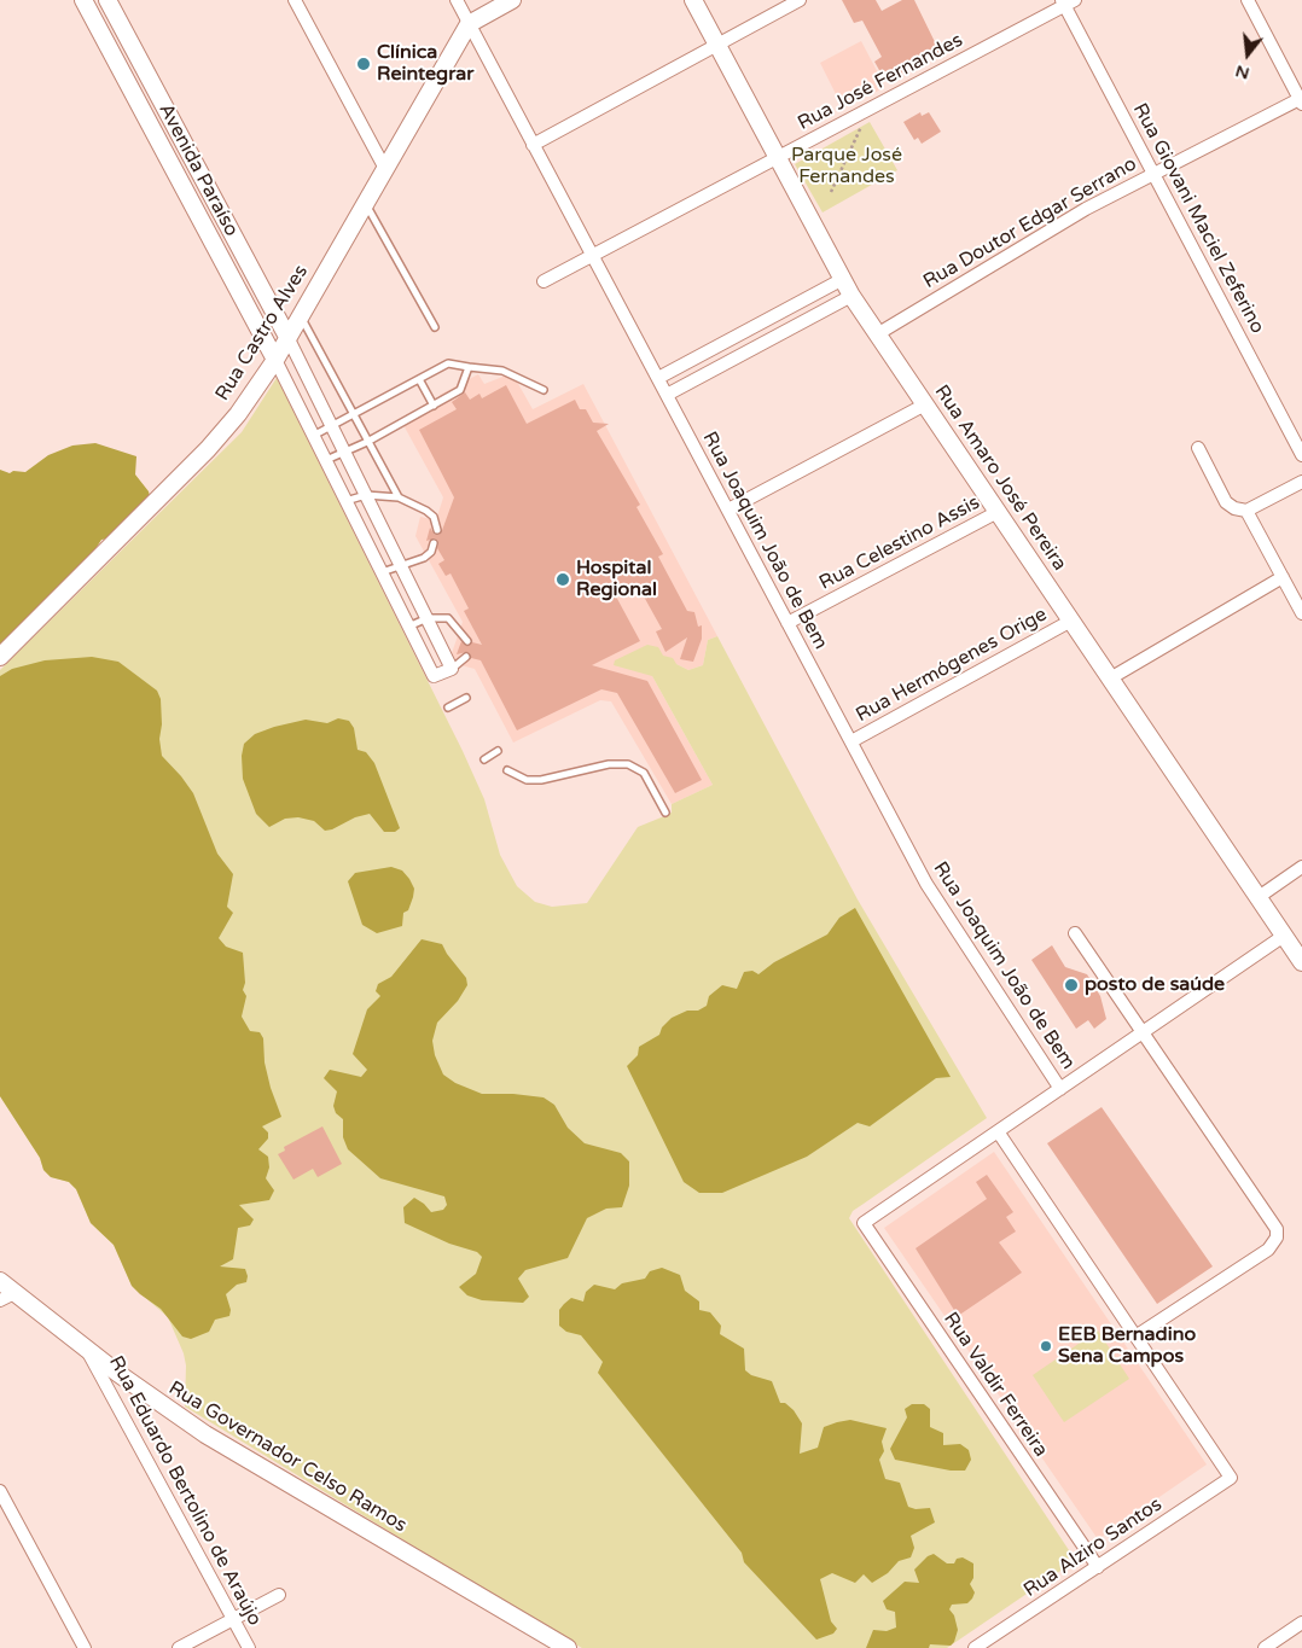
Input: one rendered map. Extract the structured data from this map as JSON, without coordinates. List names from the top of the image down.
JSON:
{
  "streets": {
    "street": [
      "Rua José Fernandes",
      "Avenida Paraíso",
      "Rua Giovani Maciel Zeferino",
      "Rua Doutor Edgar Serrano",
      "Rua Castro Alves",
      "Rua Amaro José Pereira",
      "Rua Joaquim João de Bem",
      "Rua Celestino Assis",
      "Rua Hermógenes Orige",
      "Rua Valdir Ferreira",
      "Rua Governador Celso Ramos",
      "Rua Eduardo Bertolino de Araújo",
      "Rua Alziro Santos"
    ]
  },
  "crossings": [
    ["Rua José Fernandes", "Rua Giovani Maciel Zeferino"],
    ["Rua José Fernandes", "Rua Amaro José Pereira"],
    ["Rua José Fernandes", "Rua Joaquim João de Bem"],
    ["Avenida Paraíso", "Rua Castro Alves"],
    ["Rua Giovani Maciel Zeferino", "Rua Doutor Edgar Serrano"],
    ["Rua Doutor Edgar Serrano", "Rua Amaro José Pereira"],
    ["Rua Castro Alves", "Rua Joaquim João de Bem"],
    ["Rua Amaro José Pereira", "Rua Celestino Assis"],
    ["Rua Amaro José Pereira", "Rua Hermógenes Orige"],
    ["Rua Joaquim João de Bem", "Rua Celestino Assis"],
    ["Rua Joaquim João de Bem", "Rua Hermógenes Orige"],
    ["Rua Valdir Ferreira", "Rua Alziro Santos"],
    ["Rua Governador Celso Ramos", "Rua Eduardo Bertolino de Araújo"]
  ],
  "parks": ["Parque José Fernandes"],
  "places": [
    "Clínica Reintegrar",
    "Hospital Regional",
    "posto de saúde",
    "EEB Bernadino Sena Campos"
  ],
  "north": "bottom"
}
